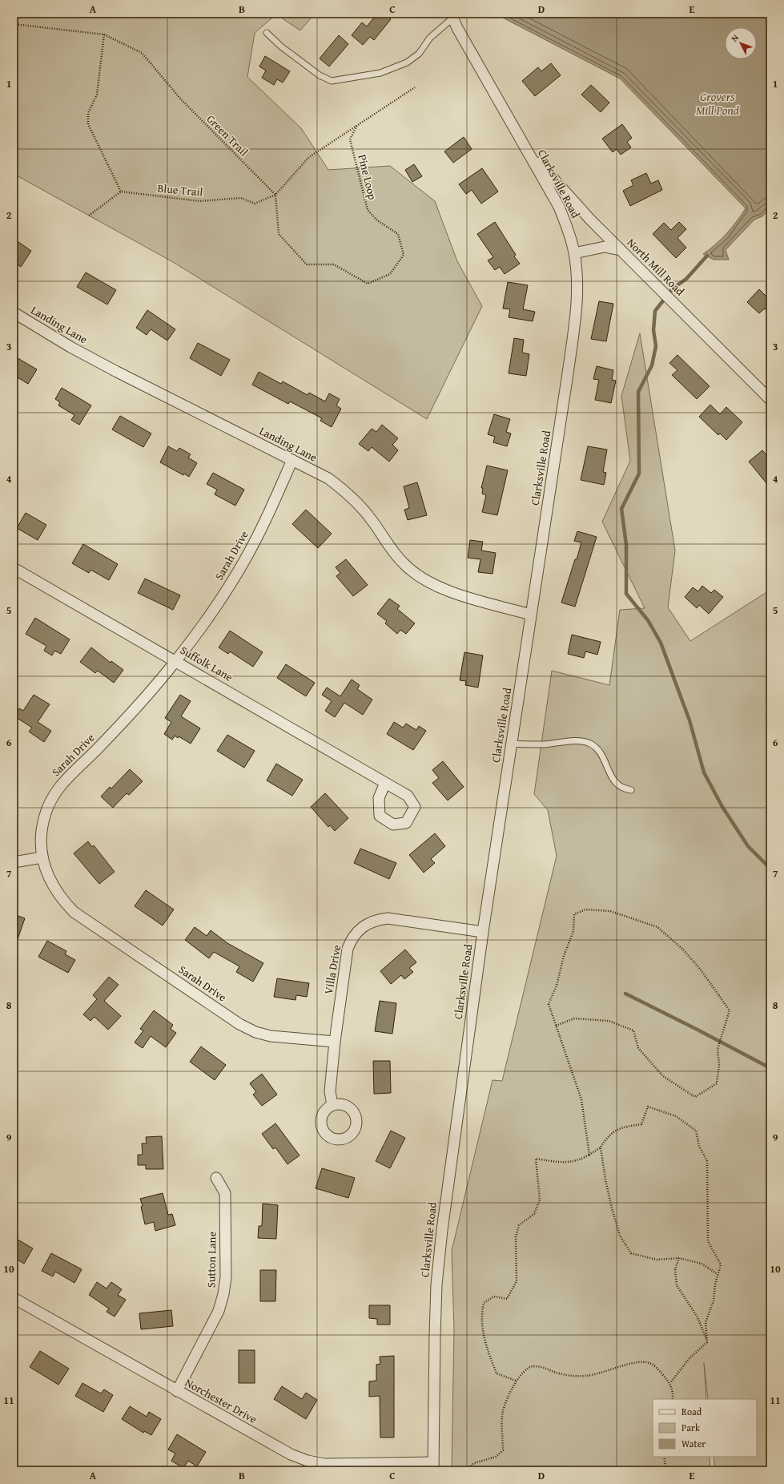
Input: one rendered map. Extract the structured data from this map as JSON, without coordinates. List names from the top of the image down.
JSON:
{
  "streets": {
    "street": [
      "Clarksville Road",
      "North Mill Road",
      "Landing Lane",
      "Sarah Drive",
      "Suffolk Lane",
      "Villa Drive",
      "Sutton Lane",
      "Norchester Drive"
    ],
    "path": ["Green Trail", "Pine Loop", "Blue Trail"]
  },
  "crossings": [
    ["Green Trail", "Pine Loop"],
    ["Green Trail", "Blue Trail"],
    ["Pine Loop", "Blue Trail"],
    ["Clarksville Road", "North Mill Road"],
    ["Clarksville Road", "Landing Lane"],
    ["Clarksville Road", "Villa Drive"],
    ["Clarksville Road", "Norchester Drive"],
    ["Landing Lane", "Sarah Drive"],
    ["Sarah Drive", "Suffolk Lane"],
    ["Sarah Drive", "Villa Drive"],
    ["Sutton Lane", "Norchester Drive"]
  ],
  "water": ["Grovers Mill Pond"],
  "legend": ["Road", "Park", "Water"],
  "north": "top left",
  "grid": {
    "columns": [
      "A",
      "B",
      "C",
      "D",
      "E"
    ],
    "rows": [
      "1",
      "2",
      "3",
      "4",
      "5",
      "6",
      "7",
      "8",
      "9",
      "10",
      "11"
    ]
  }
}
